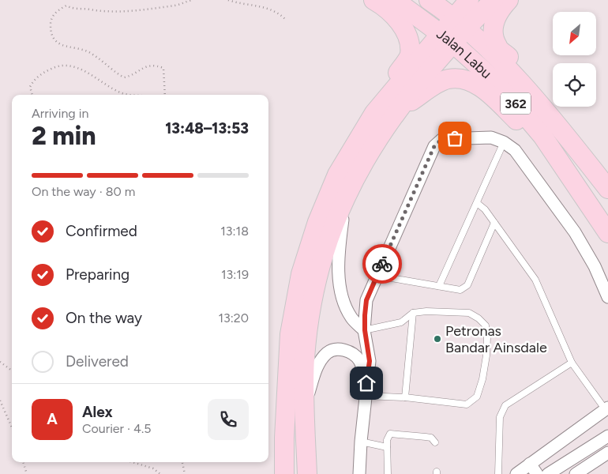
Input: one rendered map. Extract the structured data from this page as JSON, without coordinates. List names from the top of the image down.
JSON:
{
  "streets": {
    "main road": ["Jalan Labu", "362"]
  },
  "places": ["Petronas Bandar Ainsdale"],
  "north": "bottom left",
  "page": {
    "heading": ["2 min", "Arriving in", "13:48–13:53"],
    "panel": ["Alex", "Courier · 4.5"],
    "bar": "On the way · 80 m",
    "list": [
      ["Confirmed", "13:18"],
      ["Preparing", "13:19"],
      ["On the way", "13:20"],
      "Delivered"
    ],
    "round": "A"
  }
}
